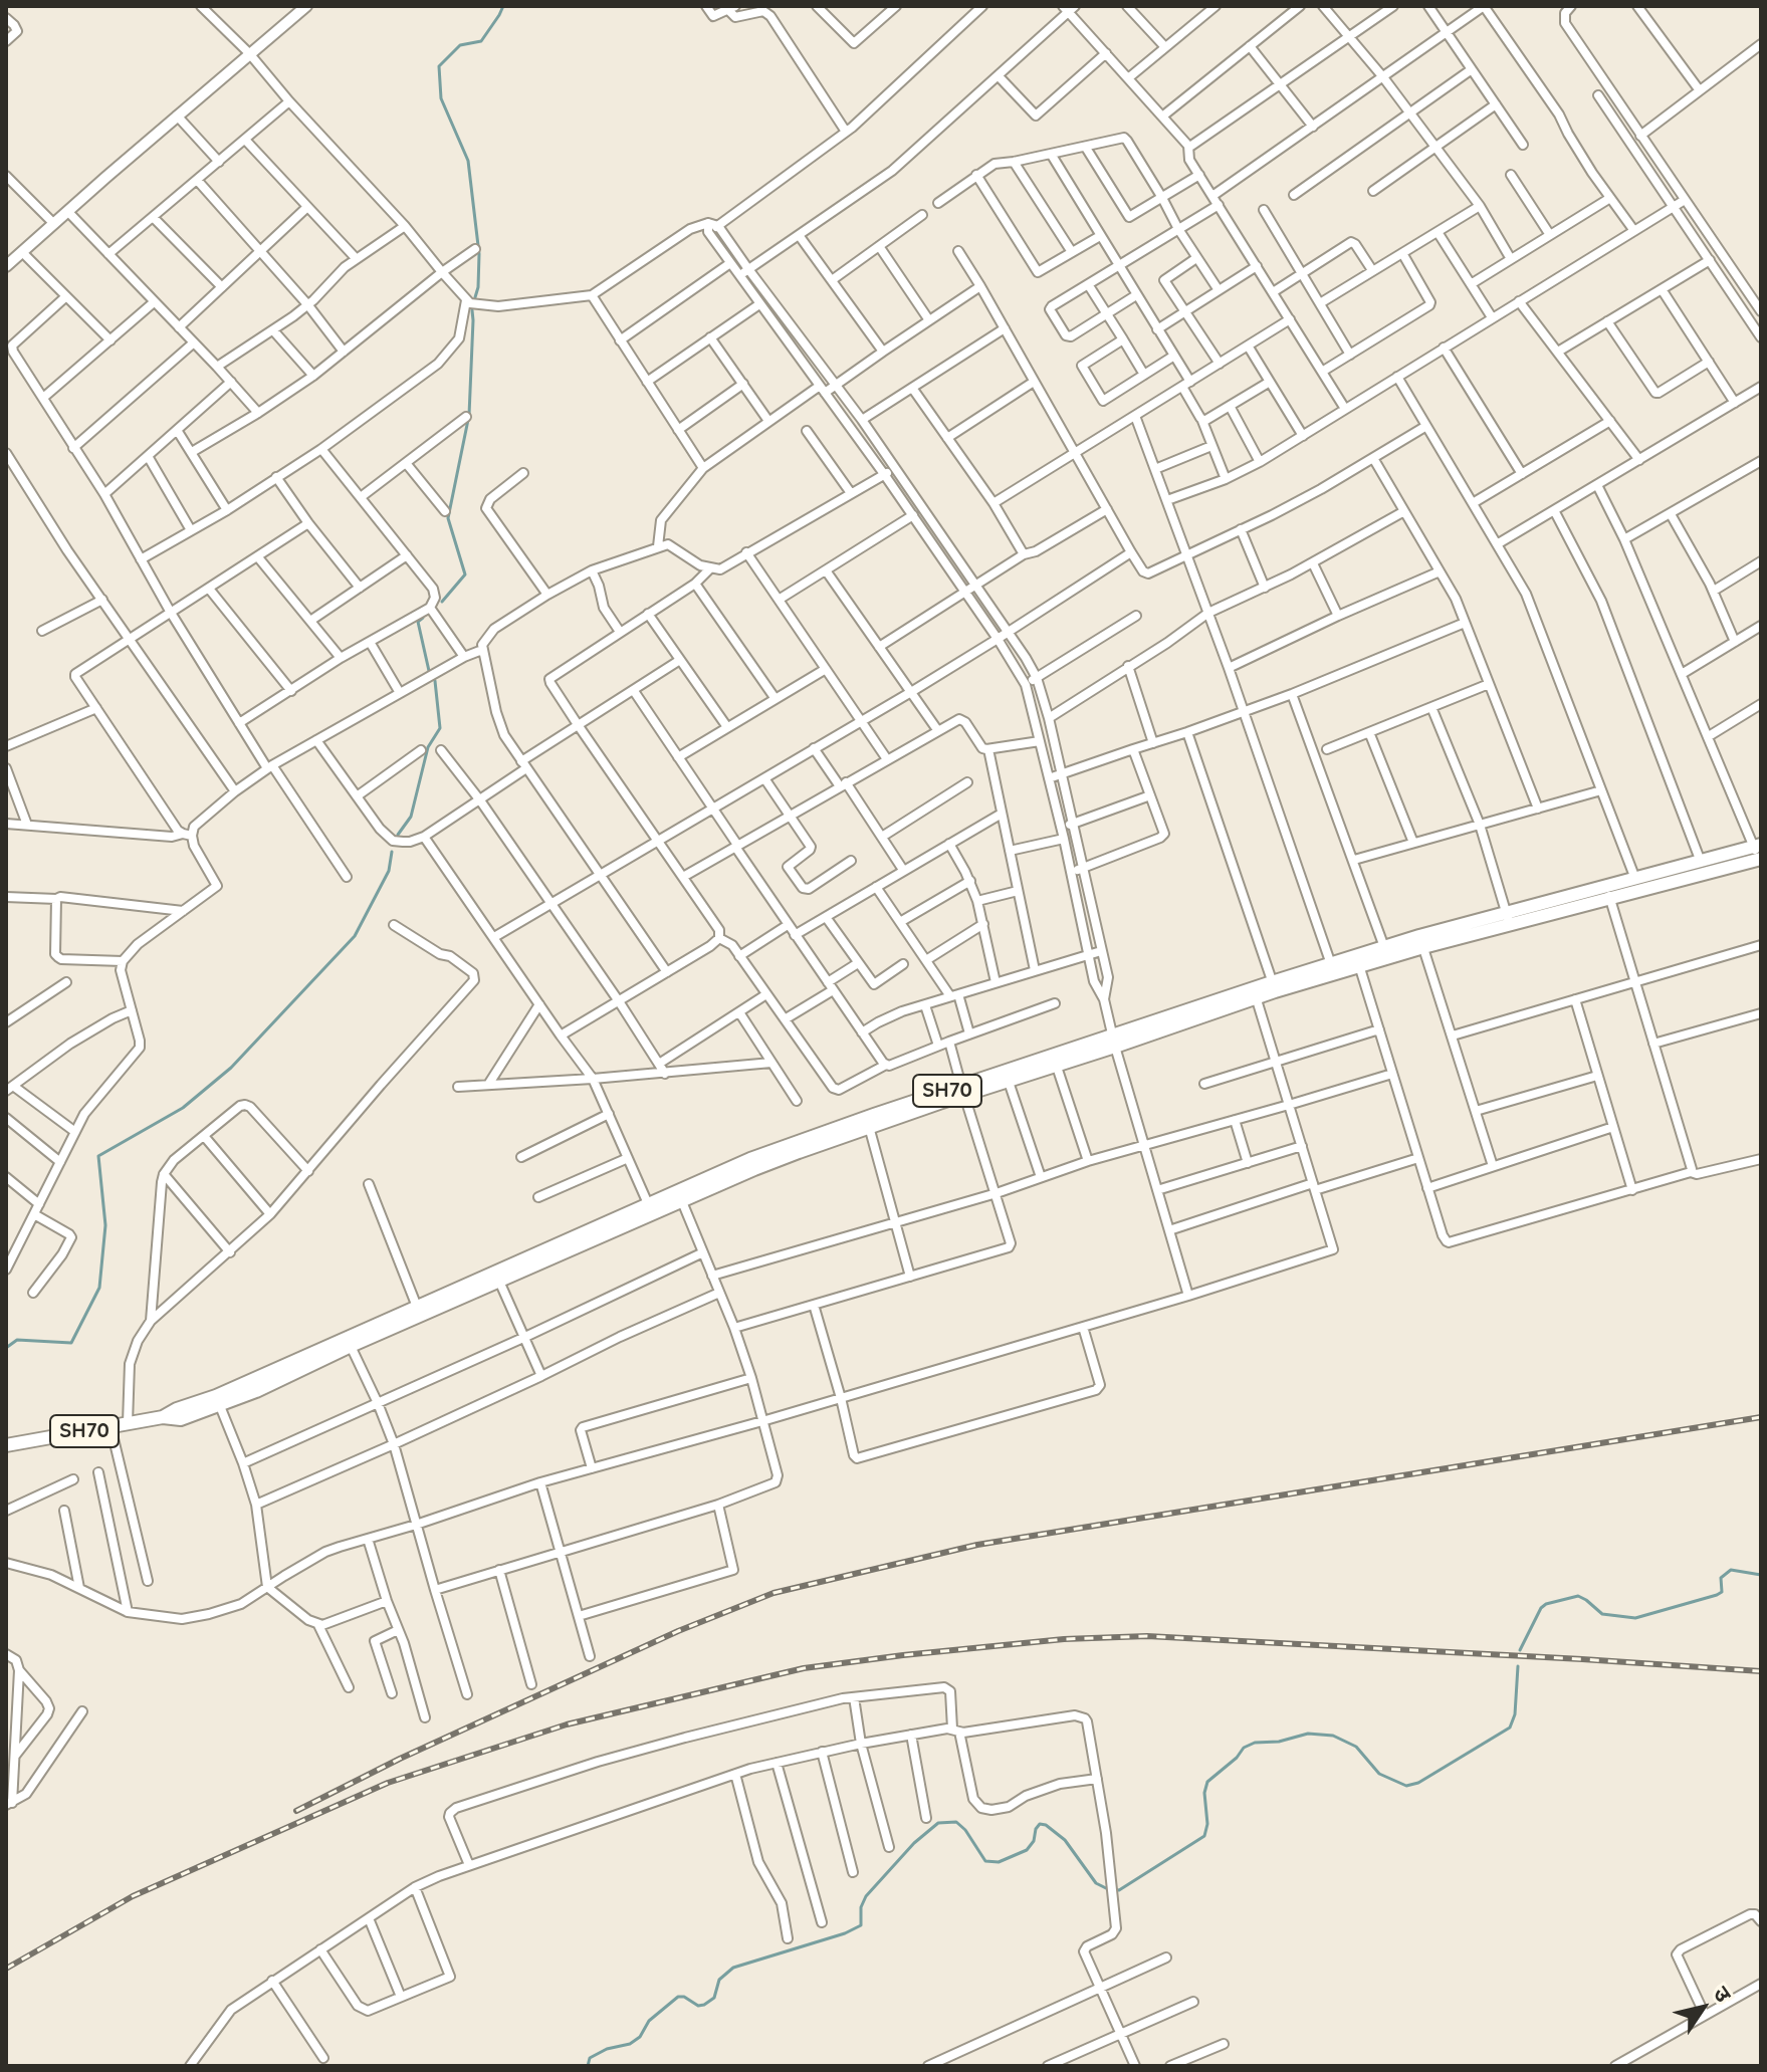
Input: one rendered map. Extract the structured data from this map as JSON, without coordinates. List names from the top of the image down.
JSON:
{
  "streets": {
    "main road": ["SH70"]
  },
  "north": "top right"
}
